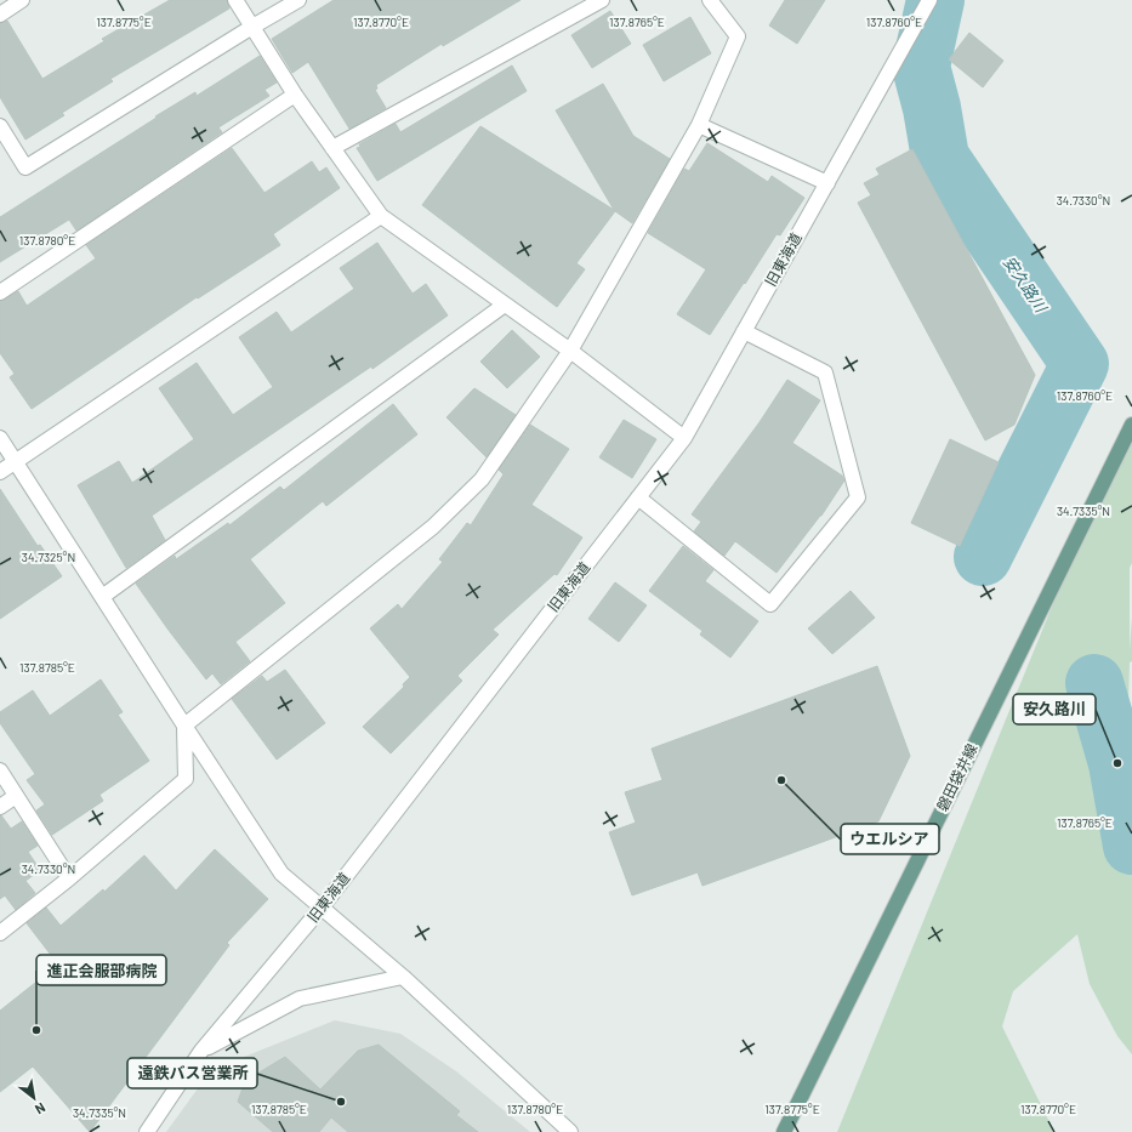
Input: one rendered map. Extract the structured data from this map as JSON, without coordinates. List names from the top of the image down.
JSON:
{
  "streets": {
    "main road": ["磐田袋井線"],
    "street": ["旧東海道"]
  },
  "water": ["安久路川"],
  "places": [
    "安久路川",
    "ウエルシア",
    "進正会服部病院",
    "遠鉄バス営業所"
  ],
  "north": "bottom right",
  "coordinates": [
    "137.8775°E",
    "137.8770°E",
    "137.8760°E",
    "137.8765°E",
    "34.7330°N",
    "137.8780°E",
    "34.7335°N",
    "34.7325°N",
    "137.8785°E"
  ]
}
